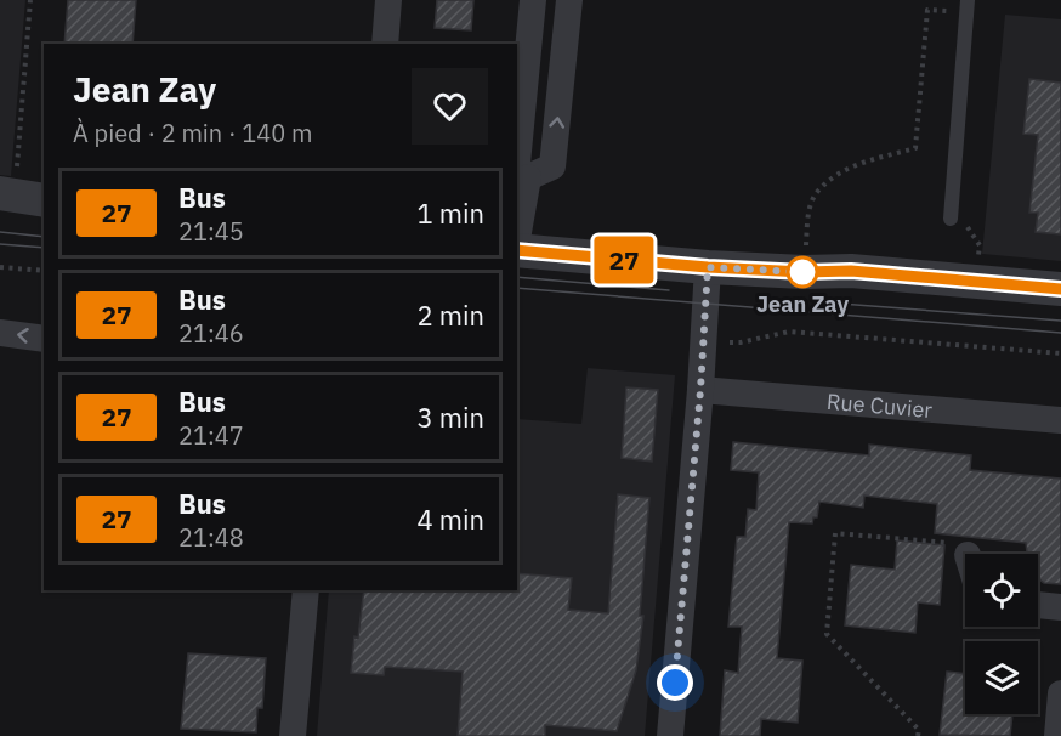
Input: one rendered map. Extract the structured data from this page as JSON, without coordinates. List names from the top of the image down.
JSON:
{
  "streets": {
    "street": ["Rue Cuvier"]
  },
  "places": ["Jean Zay"],
  "lines": ["bus line 27"],
  "page": {
    "on_map": "27",
    "heading": ["Jean Zay", "À pied · 2 min · 140 m"],
    "list": [
      {
        "mark": "27",
        "name": "Bus",
        "note": "21:45",
        "value": "1 min"
      },
      {
        "mark": "27",
        "name": "Bus",
        "note": "21:46",
        "value": "2 min"
      },
      {
        "mark": "27",
        "name": "Bus",
        "note": "21:47",
        "value": "3 min"
      },
      {
        "mark": "27",
        "name": "Bus",
        "note": "21:48",
        "value": "4 min"
      }
    ]
  }
}
